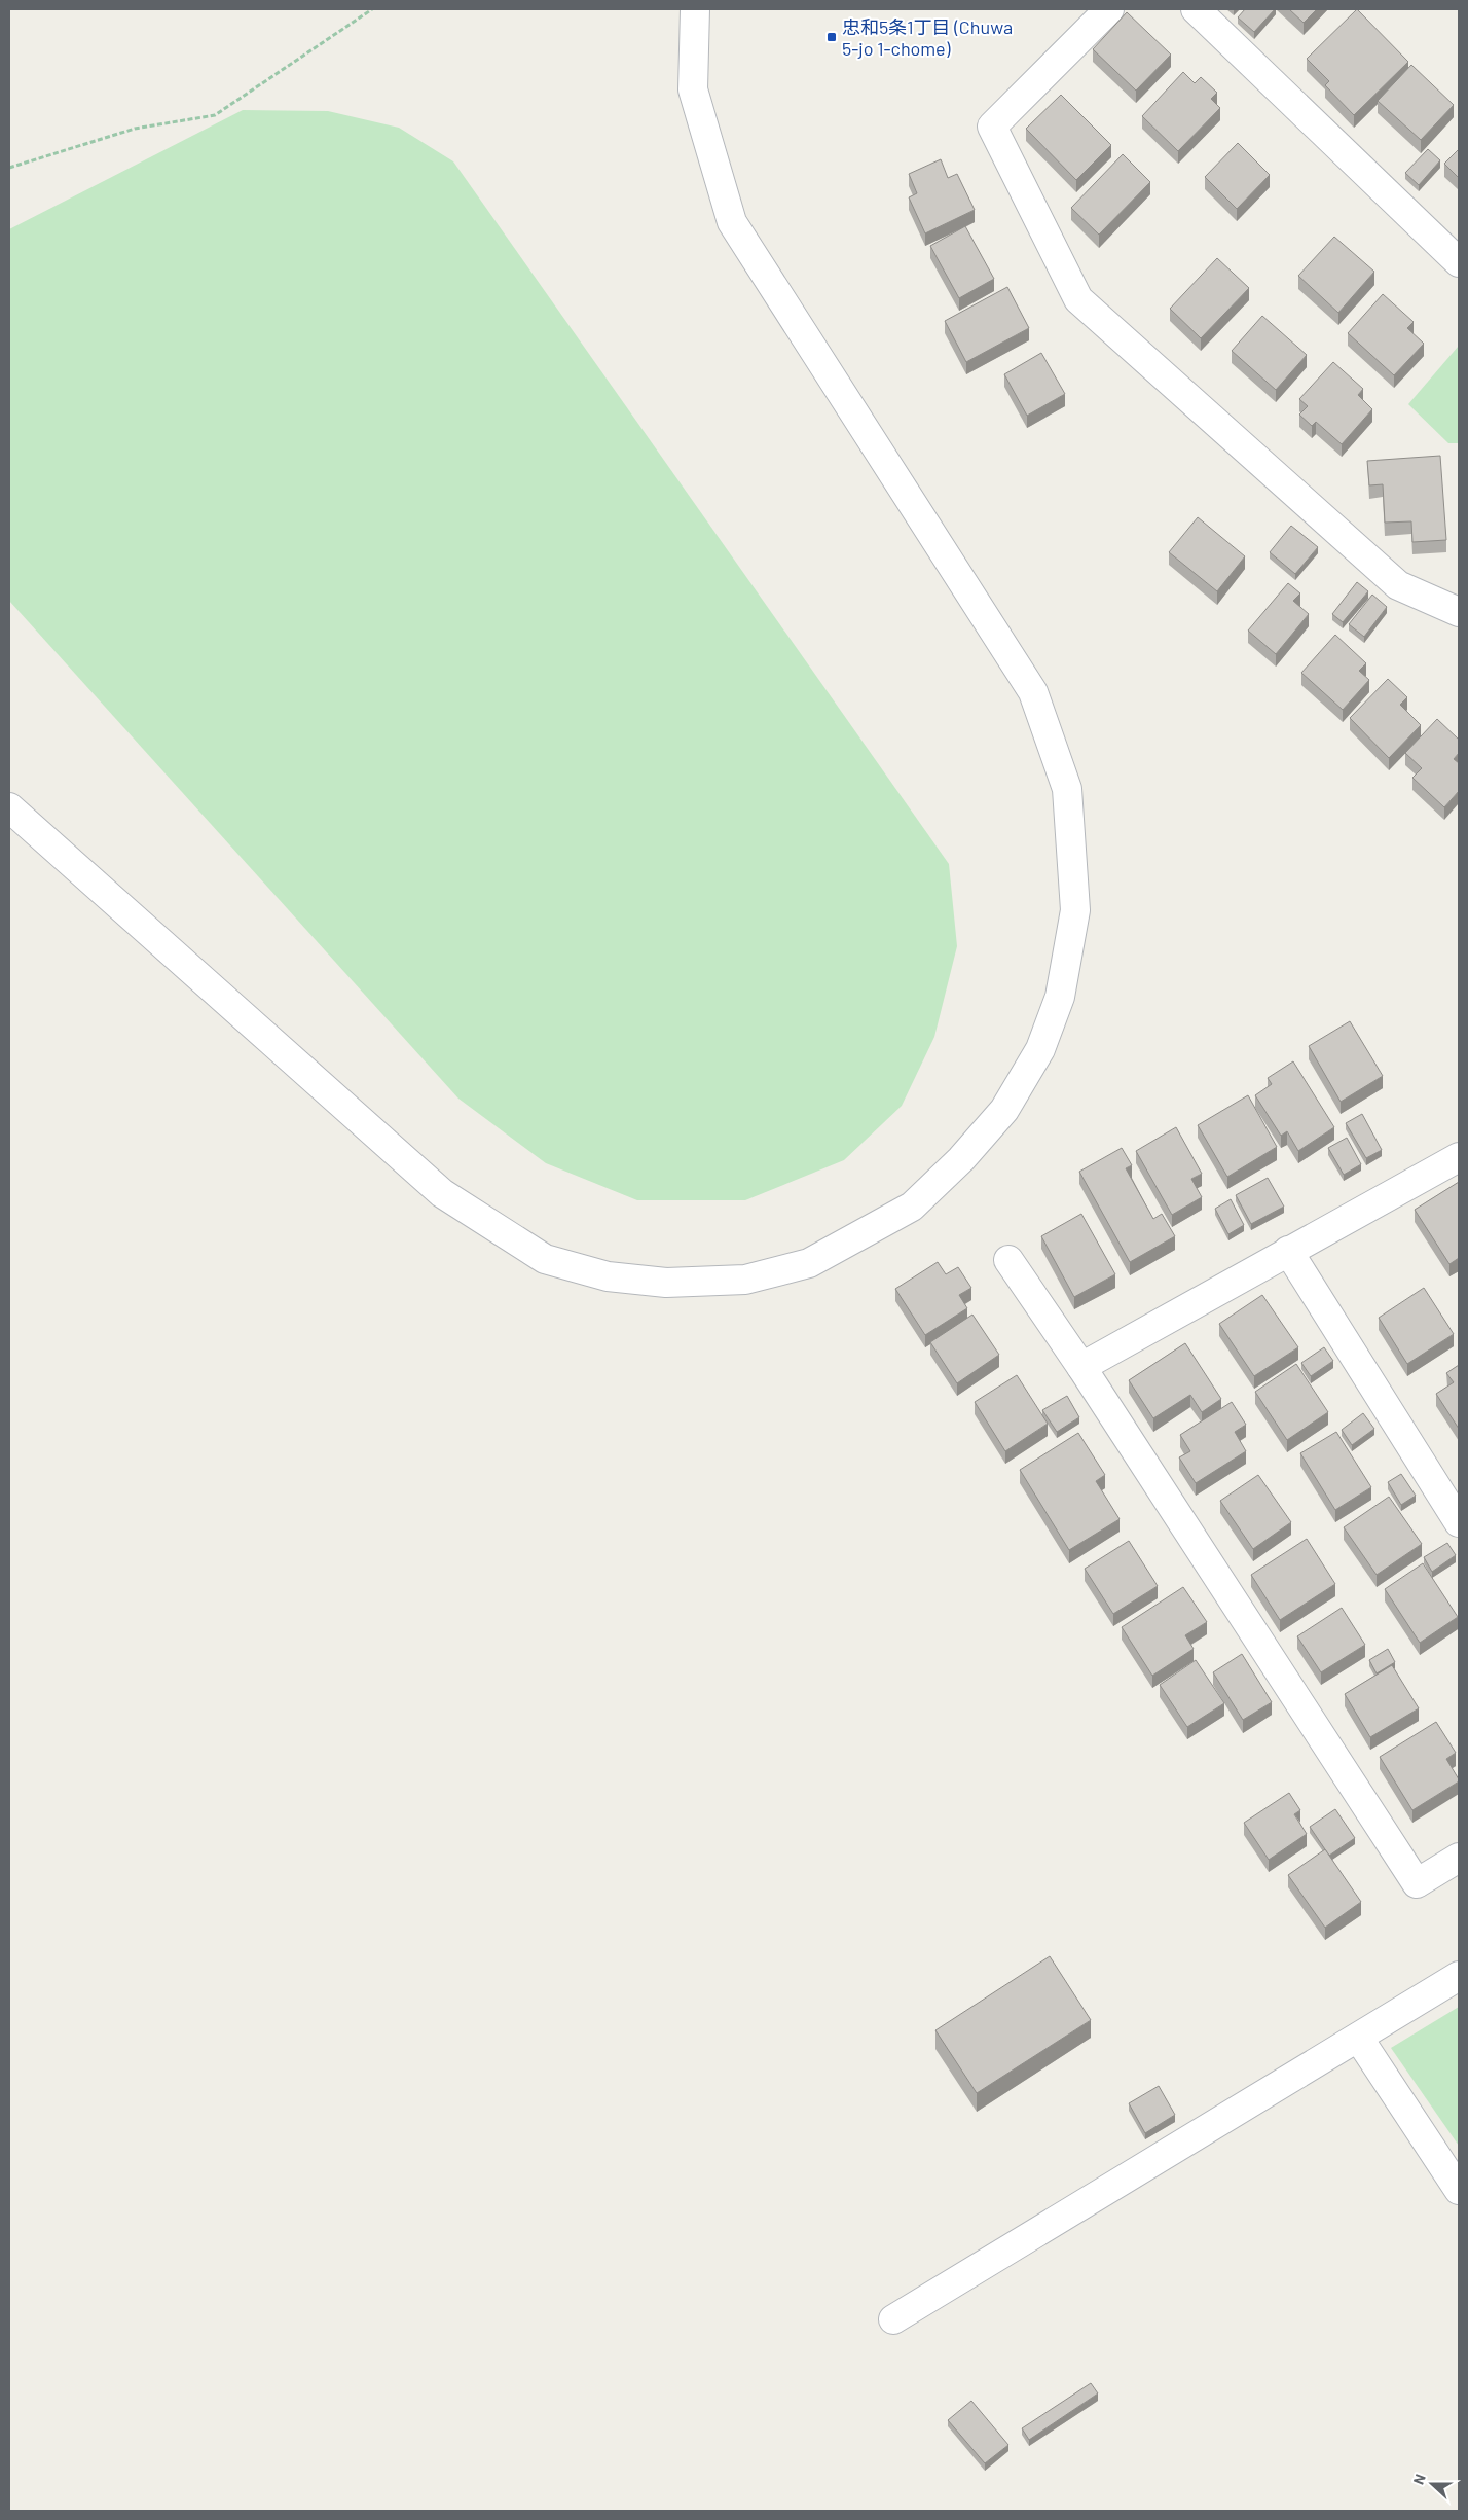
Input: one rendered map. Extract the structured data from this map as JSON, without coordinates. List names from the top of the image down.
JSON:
{
  "places": {
    "transit": ["忠和5条1丁目 (Chuwa 5-jo 1-chome)"]
  },
  "north": "left"
}
